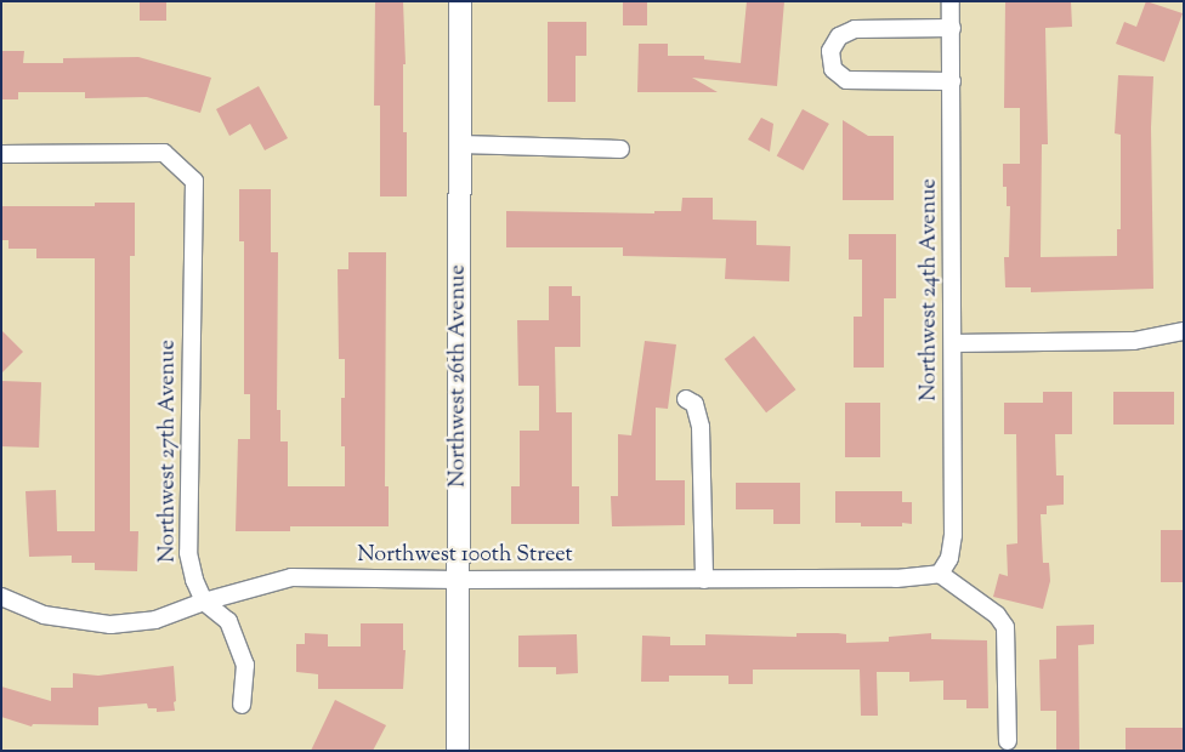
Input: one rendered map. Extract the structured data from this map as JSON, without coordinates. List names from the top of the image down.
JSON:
{
  "streets": {
    "street": [
      "Northwest 24th Avenue",
      "Northwest 26th Avenue",
      "Northwest 27th Avenue",
      "Northwest 100th Street"
    ]
  },
  "crossings": [
    ["Northwest 24th Avenue", "Northwest 100th Street"],
    ["Northwest 26th Avenue", "Northwest 100th Street"],
    ["Northwest 27th Avenue", "Northwest 100th Street"]
  ]
}
